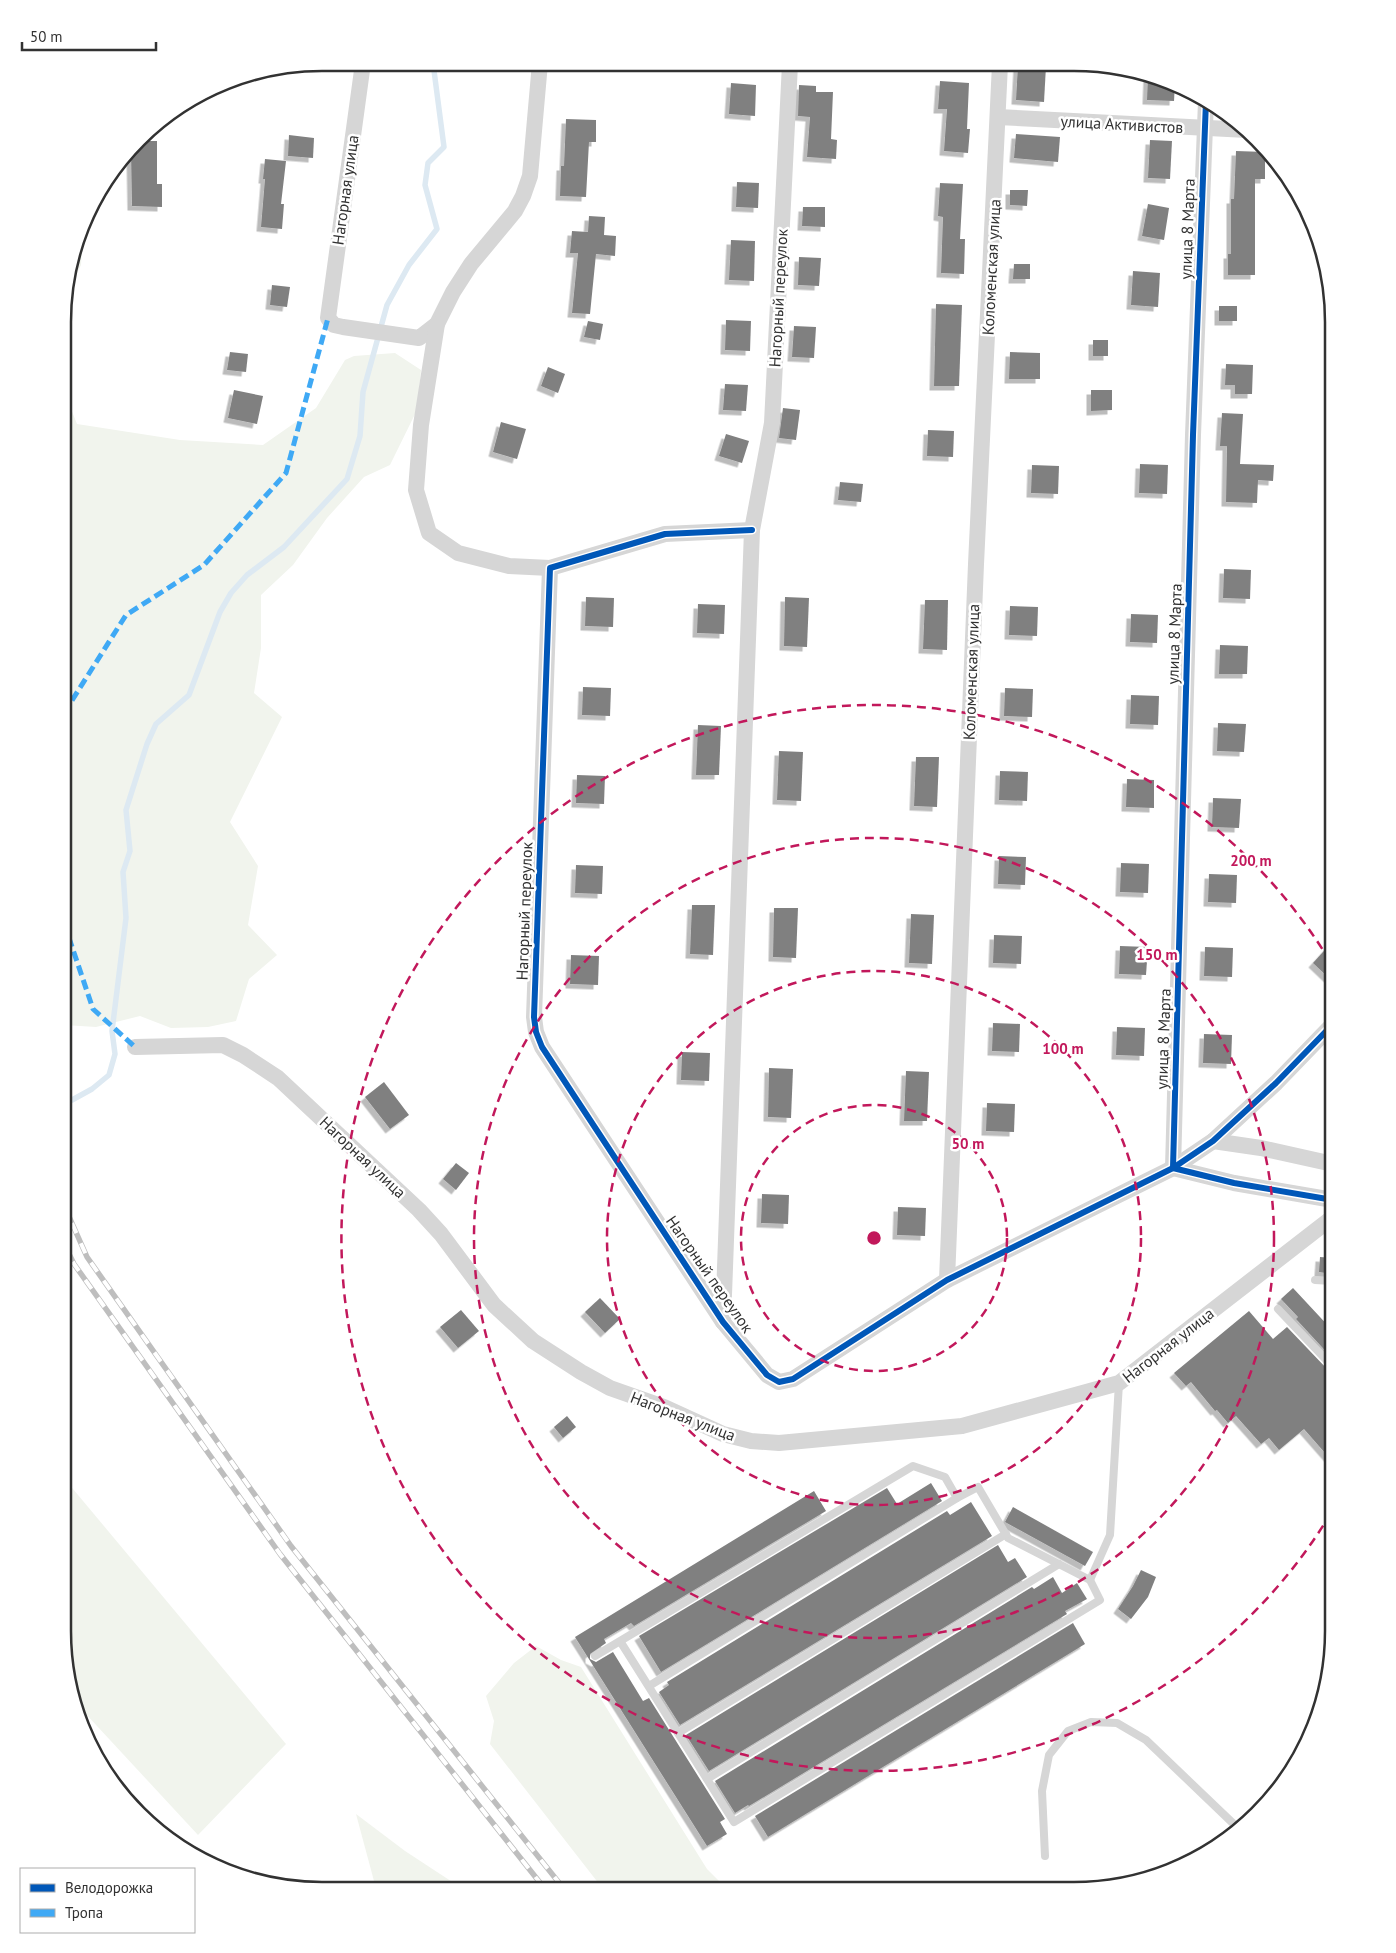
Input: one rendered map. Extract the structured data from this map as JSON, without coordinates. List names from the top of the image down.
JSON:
{
  "streets": {
    "street": [
      "улица Активистов",
      "Нагорная улица",
      "улица 8 Марта",
      "Коломенская улица",
      "Нагорный переулок"
    ]
  },
  "crossings": [
    ["улица Активистов", "улица 8 Марта"],
    ["улица Активистов", "Коломенская улица"],
    ["Коломенская улица", "Нагорный переулок"]
  ],
  "legend": ["Велодорожка", "Тропа"],
  "scale_bar": "50 m",
  "rings": [
    "200 m",
    "150 m",
    "100 m",
    "50 m"
  ]
}
